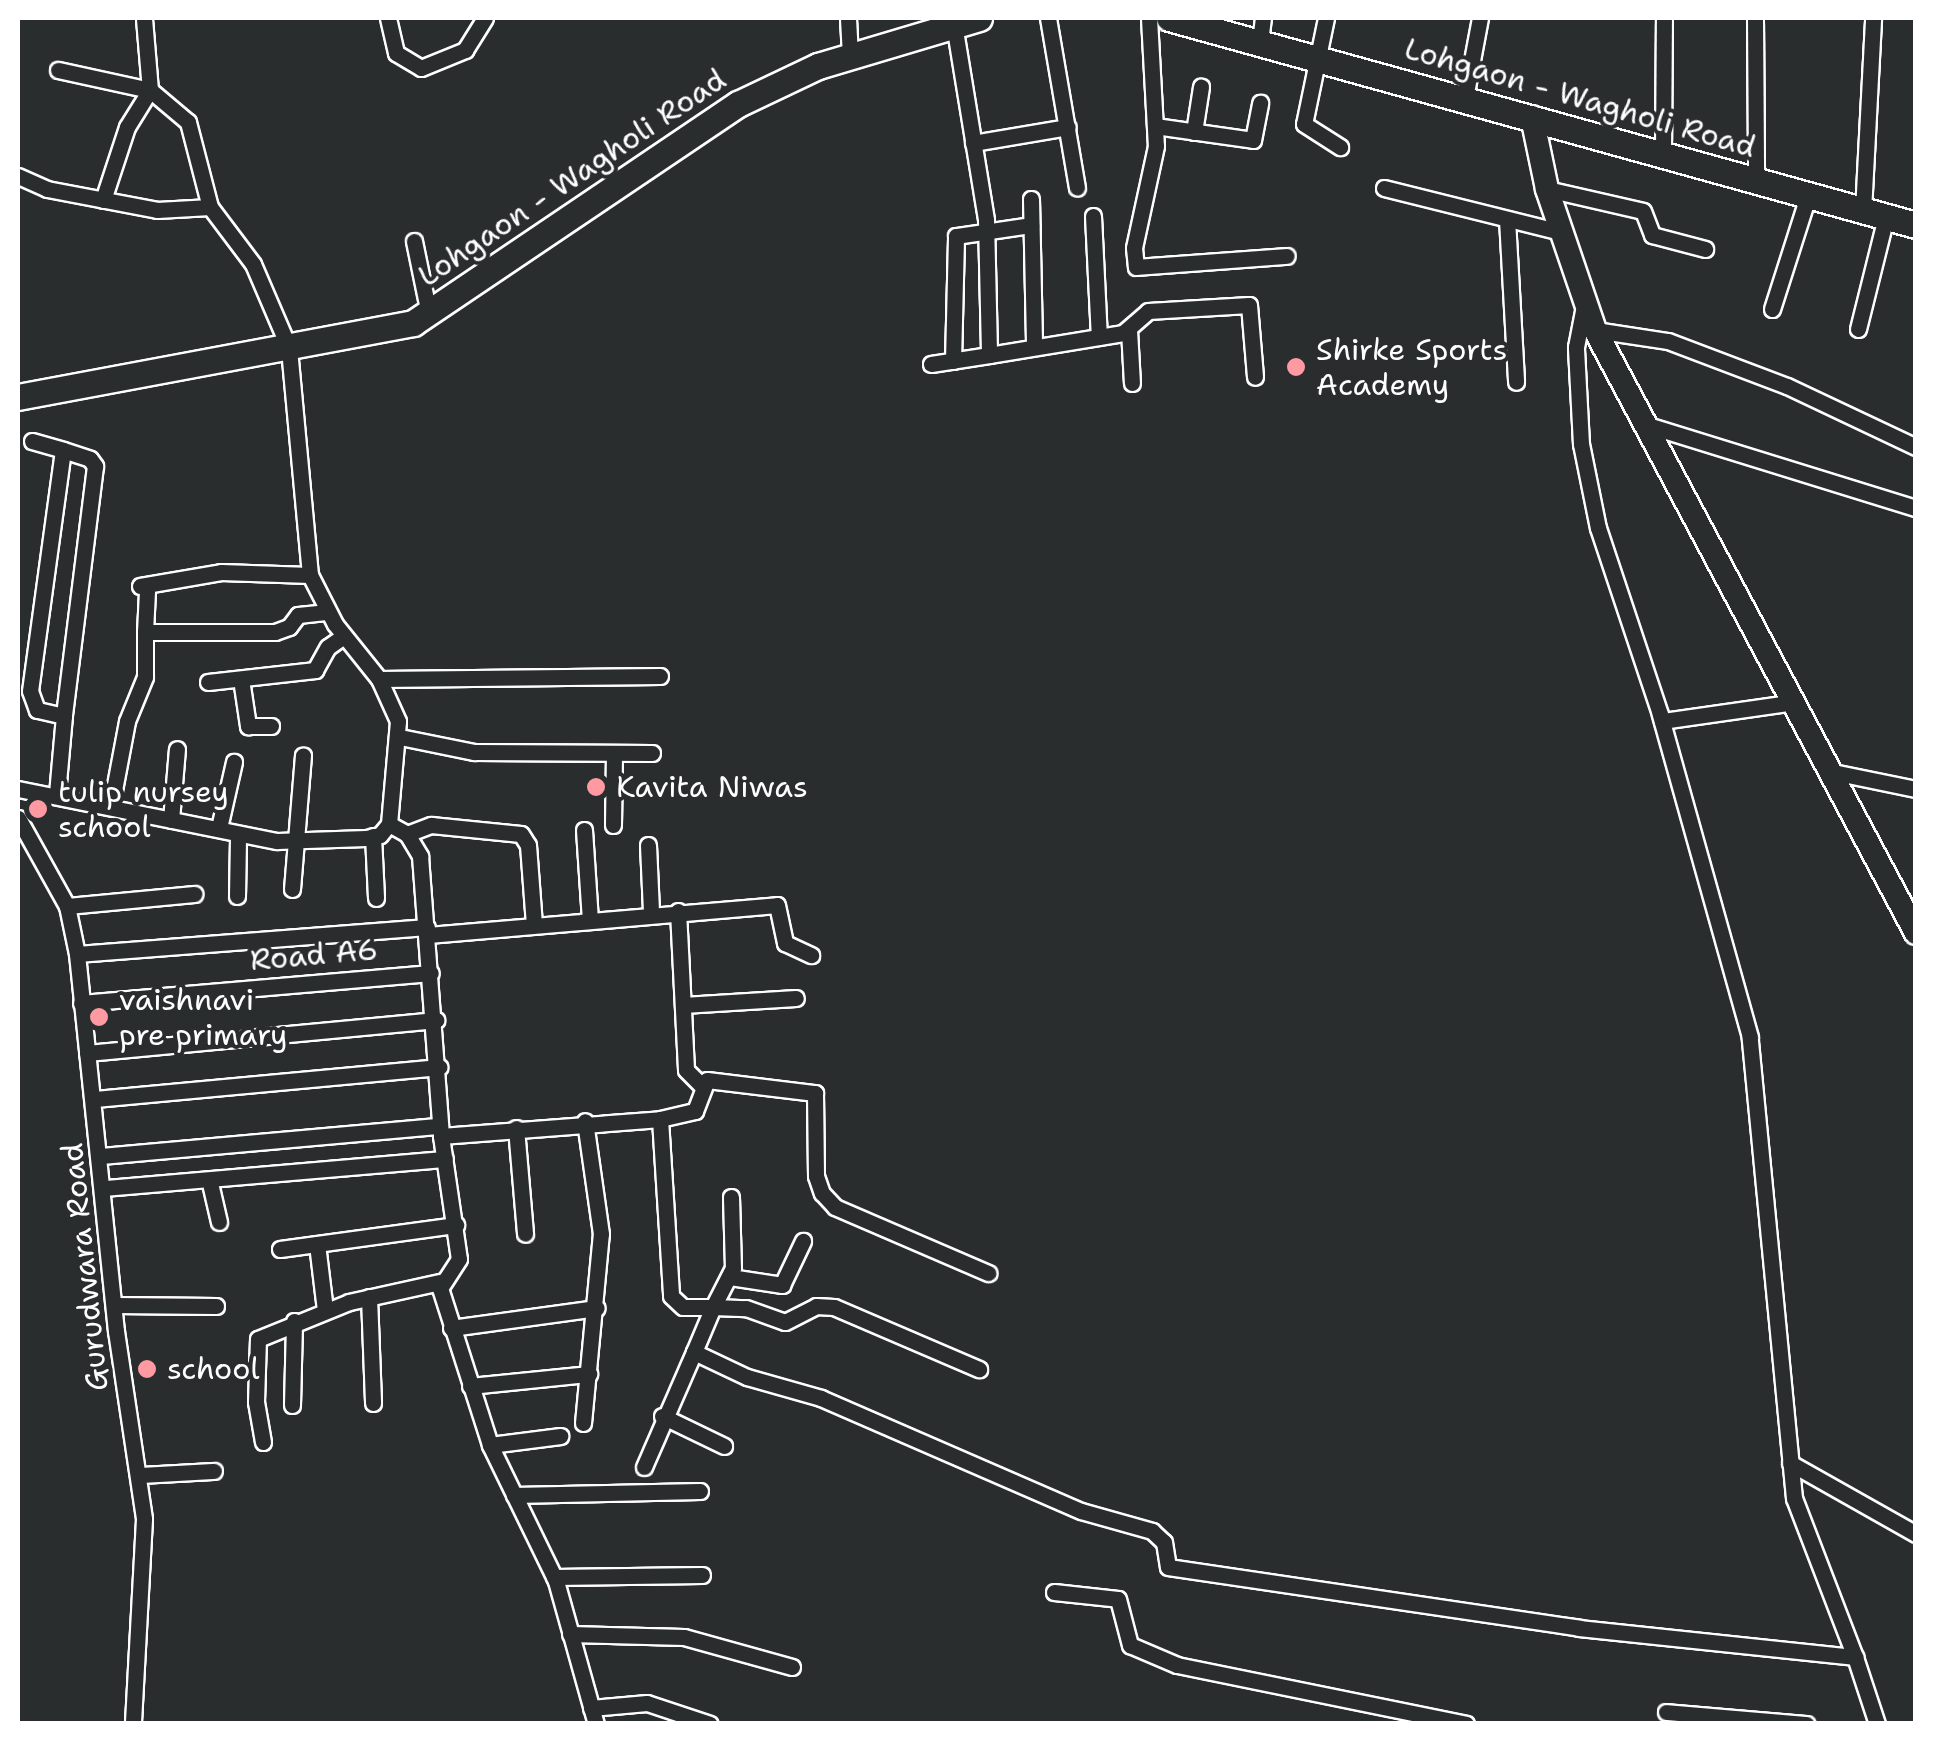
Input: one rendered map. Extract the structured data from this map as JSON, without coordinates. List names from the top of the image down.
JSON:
{
  "streets": {
    "main road": ["Lohgaon - Wagholi Road"],
    "street": ["Road A6", "Gurudwara Road"]
  },
  "crossings": [
    ["Road A6", "Gurudwara Road"]
  ],
  "places": [
    "Shirke Sports Academy",
    "Kavita Niwas",
    "tulip nursey school",
    "vaishnavi pre primary",
    "school"
  ]
}
